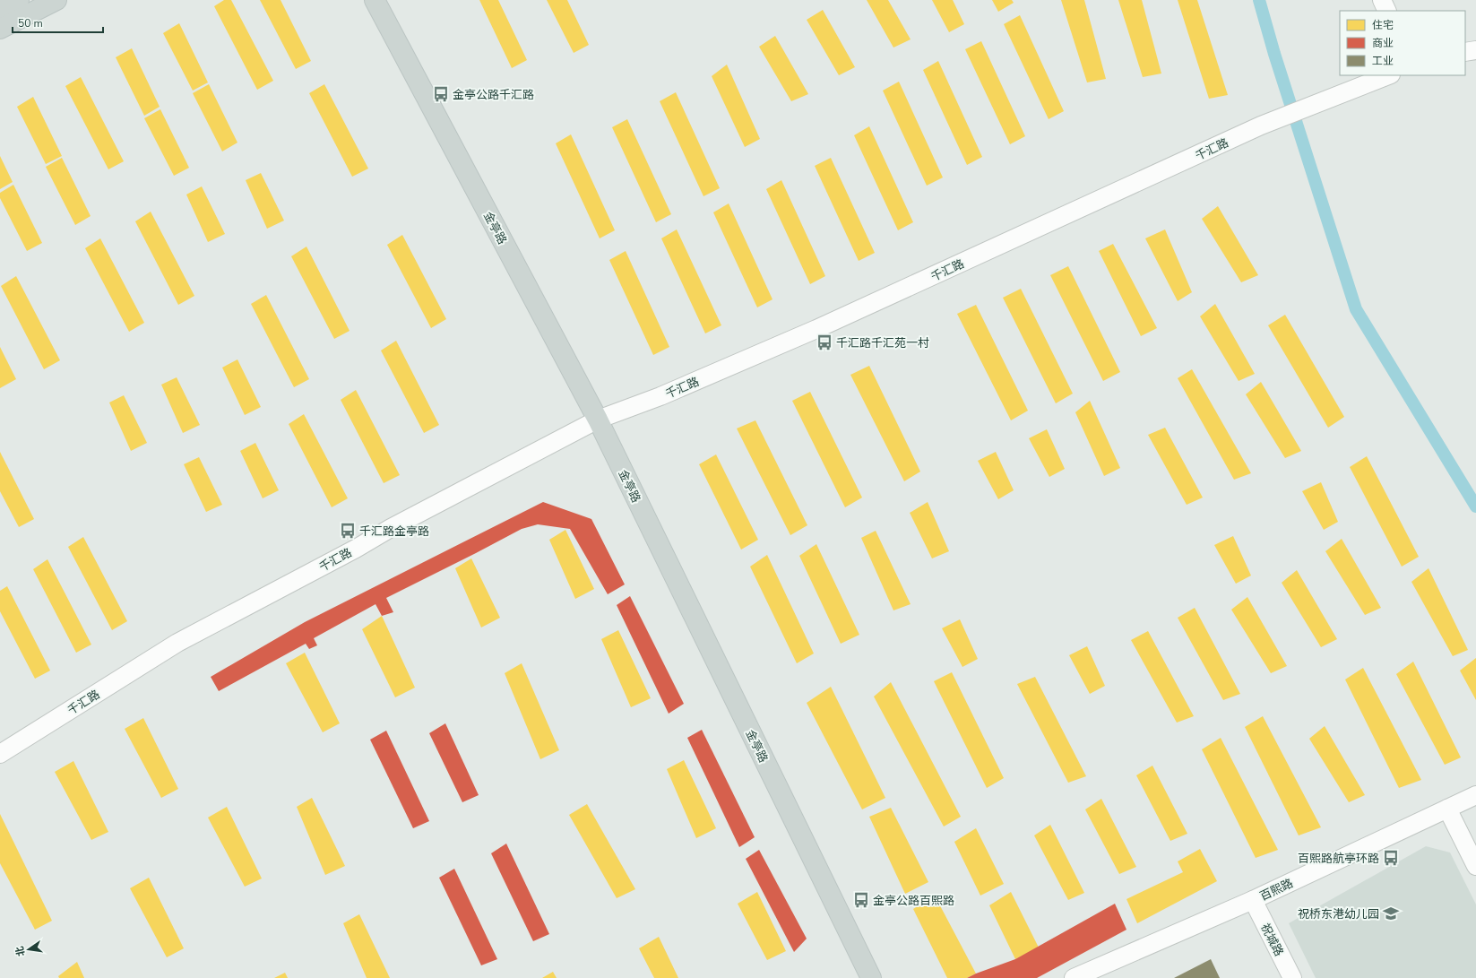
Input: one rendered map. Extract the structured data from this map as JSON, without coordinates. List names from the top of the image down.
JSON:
{
  "streets": {
    "main road": ["金亭路"],
    "street": ["千汇路", "百熙路", "祝城路"]
  },
  "crossings": [
    ["千汇路", "金亭路"],
    ["百熙路", "祝城路"]
  ],
  "places": {
    "bus stop": [
      "金亭公路千汇路",
      "千汇路千汇苑一村",
      "千汇路金亭路",
      "百熙路航亭环路",
      "金亭公路百熙路"
    ],
    "school or university": ["祝桥东港幼儿园"]
  },
  "legend": ["住宅", "商业", "工业"],
  "scale_bar": "50 m",
  "north": "left"
}
